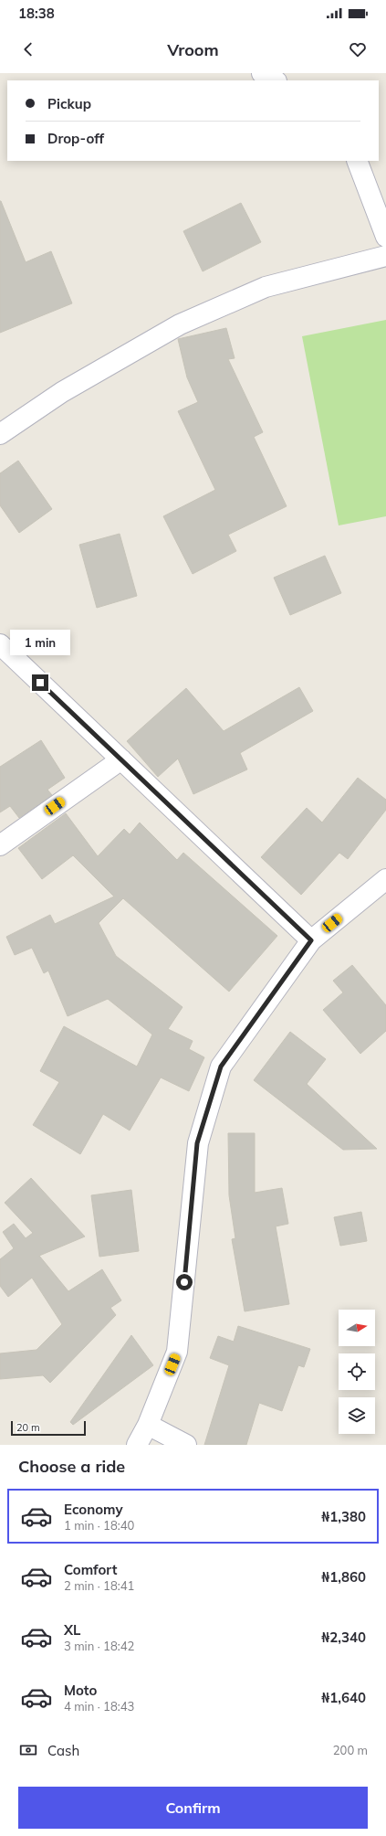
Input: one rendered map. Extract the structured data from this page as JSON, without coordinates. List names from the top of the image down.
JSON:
{
  "scale_bar": "20 m",
  "north": "right",
  "page": {
    "status": "18:38",
    "header": "Vroom",
    "banner": ["Pickup", "Drop-off"],
    "bubble": "1 min",
    "scale": "20 m",
    "heading": "Choose a ride",
    "list": [
      {
        "name": "Economy",
        "note": "1 min · 18:40",
        "value": "₦1,380"
      },
      {
        "name": "Comfort",
        "note": "2 min · 18:41",
        "value": "₦1,860"
      },
      {
        "name": "XL",
        "note": "3 min · 18:42",
        "value": "₦2,340"
      },
      {
        "name": "Moto",
        "note": "4 min · 18:43",
        "value": "₦1,640"
      }
    ],
    "pay": ["Cash", "200 m"],
    "buttons": "Confirm"
  }
}
